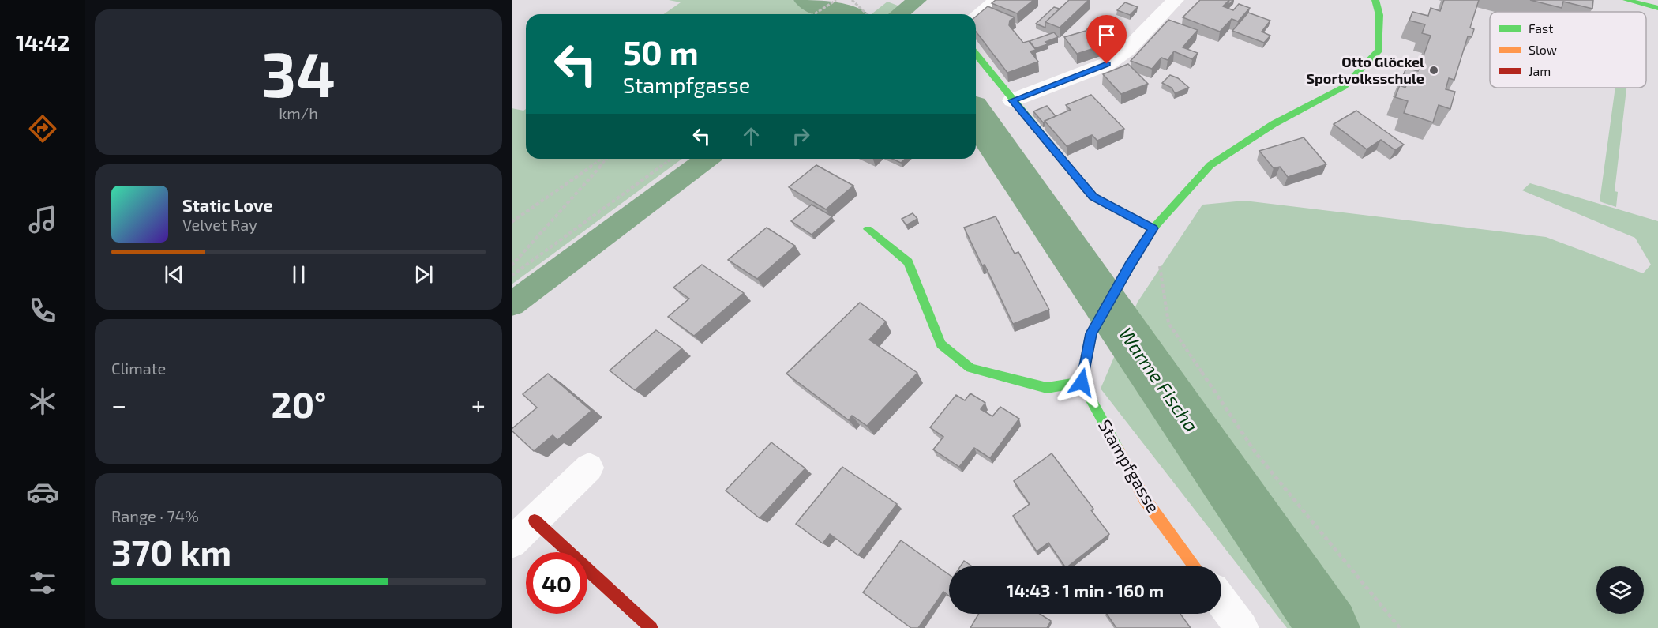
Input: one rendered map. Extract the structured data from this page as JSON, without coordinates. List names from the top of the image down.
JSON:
{
  "streets": {
    "street": ["Stampfgasse"]
  },
  "water": ["Warme Fischa"],
  "places": ["Otto Glöckel Sportvolksschule"],
  "legend": ["Fast", "Slow", "Jam"],
  "page": {
    "tabs": "14:42",
    "tile": [
      ["34", "km/h"],
      "Climate",
      ["Range · 74%", "370 km"]
    ],
    "turn": ["50 m", "Stampfgasse"],
    "song": ["Static Love", "Velvet Ray"],
    "heat": ["−", "20°", "+"],
    "limit": "40",
    "trip": "14:43 · 1 min · 160 m"
  }
}
